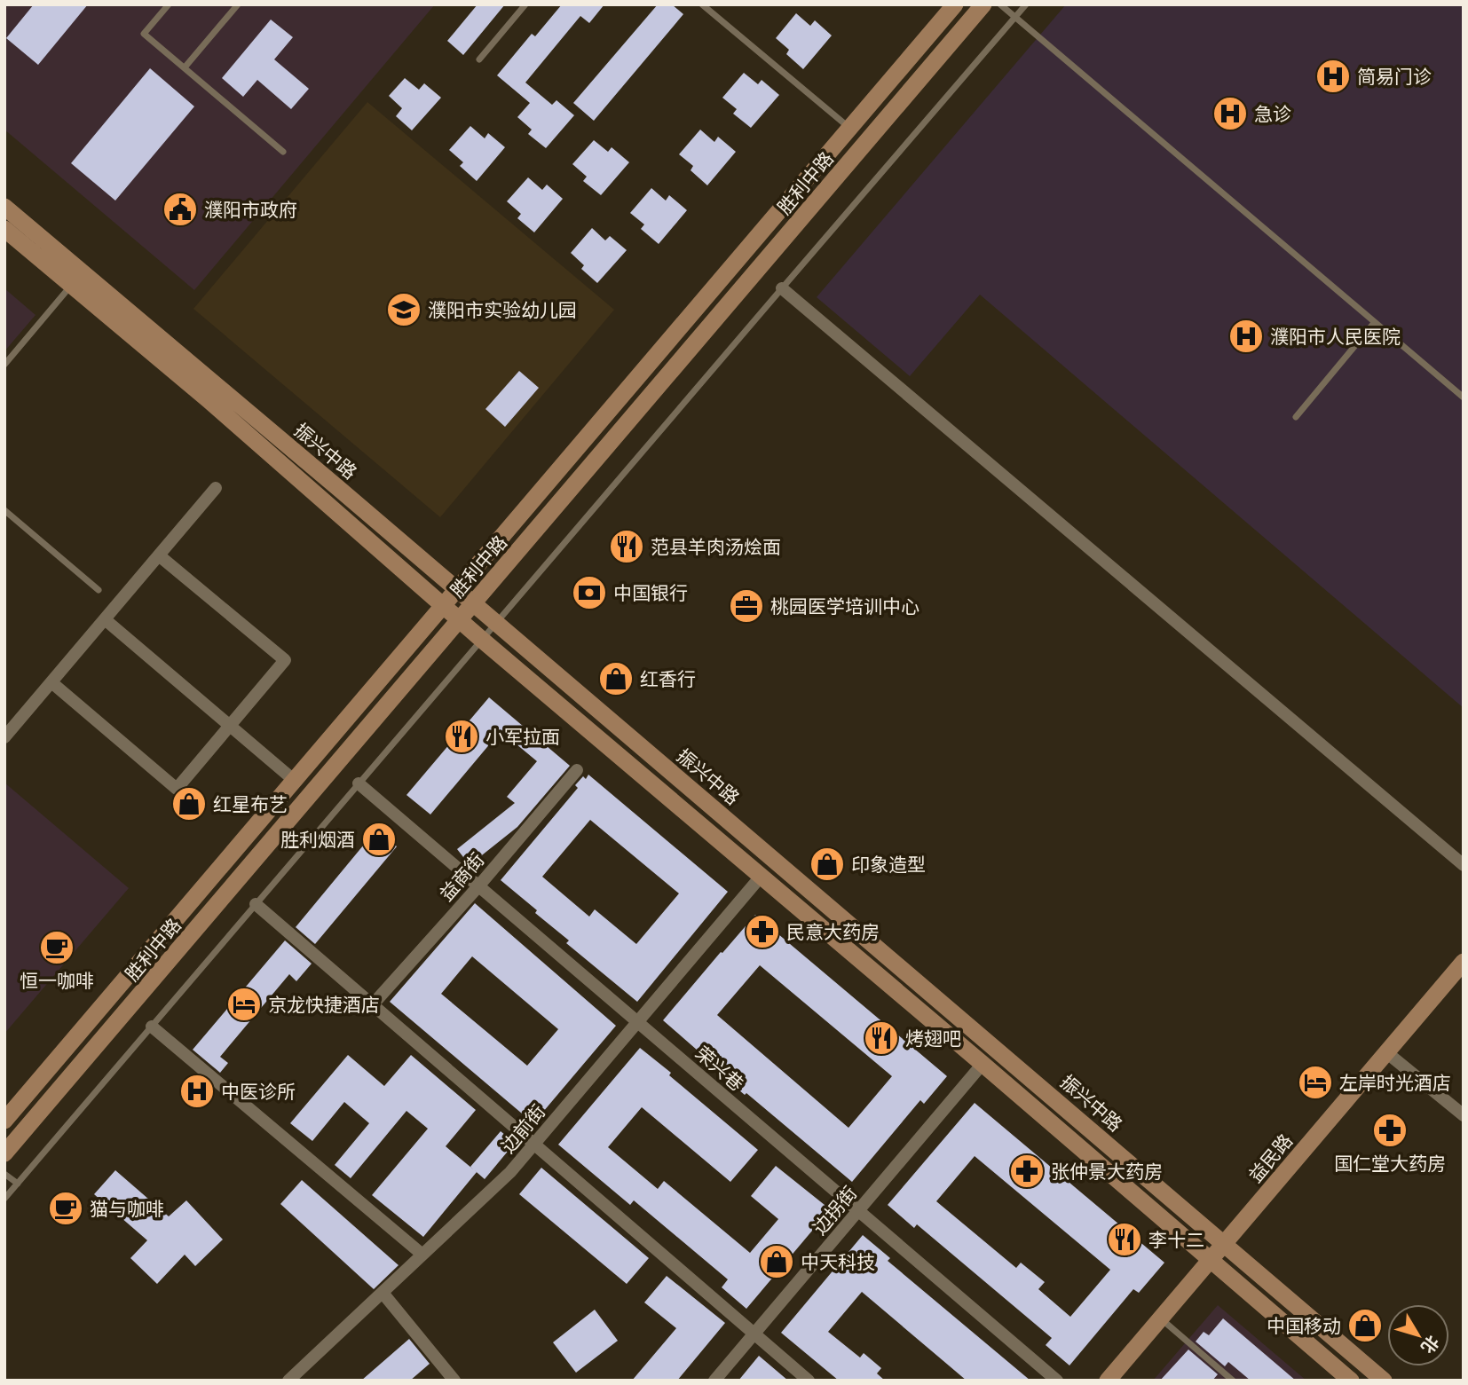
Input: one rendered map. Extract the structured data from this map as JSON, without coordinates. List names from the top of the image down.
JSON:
{
  "streets": {
    "street": [
      "胜利中路",
      "振兴中路",
      "益商街",
      "荣兴巷",
      "边前街",
      "益民路",
      "边拐街"
    ]
  },
  "crossings": [
    ["胜利中路", "振兴中路"],
    ["振兴中路", "边前街"],
    ["振兴中路", "益民路"],
    ["振兴中路", "边拐街"],
    ["益商街", "荣兴巷"],
    ["荣兴巷", "边前街"],
    ["荣兴巷", "边拐街"]
  ],
  "places": {
    "hospital": [
      "简易门诊",
      "急诊",
      "濮阳市人民医院",
      "中医诊所"
    ],
    "public building": ["濮阳市政府"],
    "school or university": ["濮阳市实验幼儿园"],
    "restaurant": [
      "范县羊肉汤烩面",
      "小军拉面",
      "烤翅吧",
      "李十二"
    ],
    "bank": ["中国银行"],
    "office": ["桃园医学培训中心"],
    "shop": [
      "红香行",
      "红星布艺",
      "胜利烟酒",
      "印象造型",
      "中天科技",
      "中国移动"
    ],
    "pharmacy": ["民意大药房", "国仁堂大药房", "张仲景大药房"],
    "cafe": ["恒一咖啡", "猫与咖啡"],
    "hotel": ["京龙快捷酒店", "左岸时光酒店"]
  },
  "north": "bottom right"
}
